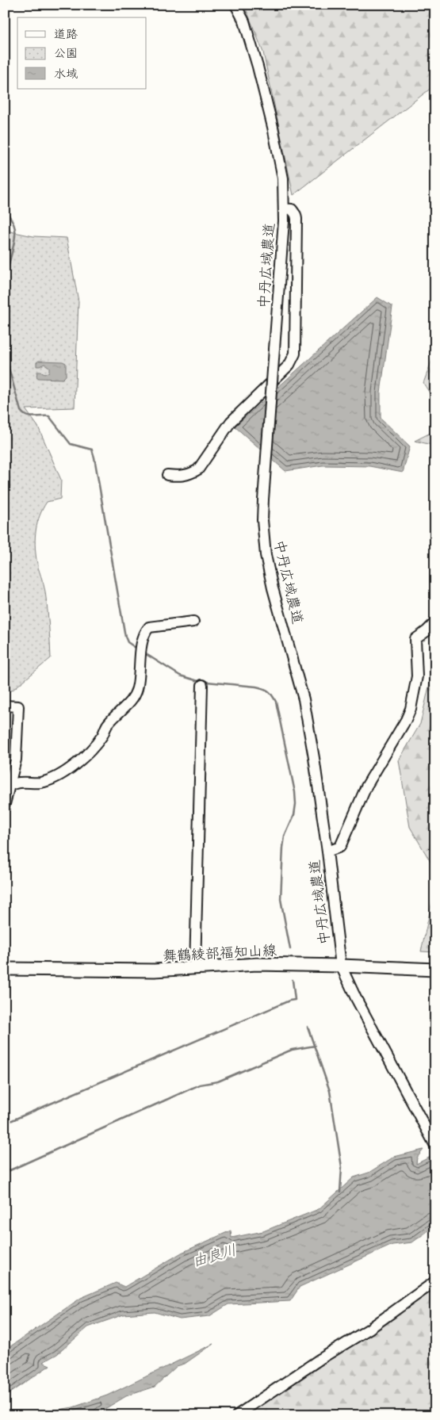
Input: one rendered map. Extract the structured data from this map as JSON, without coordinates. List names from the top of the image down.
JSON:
{
  "streets": {
    "main road": ["舞鶴綾部福知山線"],
    "street": ["中丹広域農道"]
  },
  "crossings": [
    ["中丹広域農道", "舞鶴綾部福知山線"]
  ],
  "water": ["由良川"],
  "legend": ["道路", "公園", "水域"]
}
